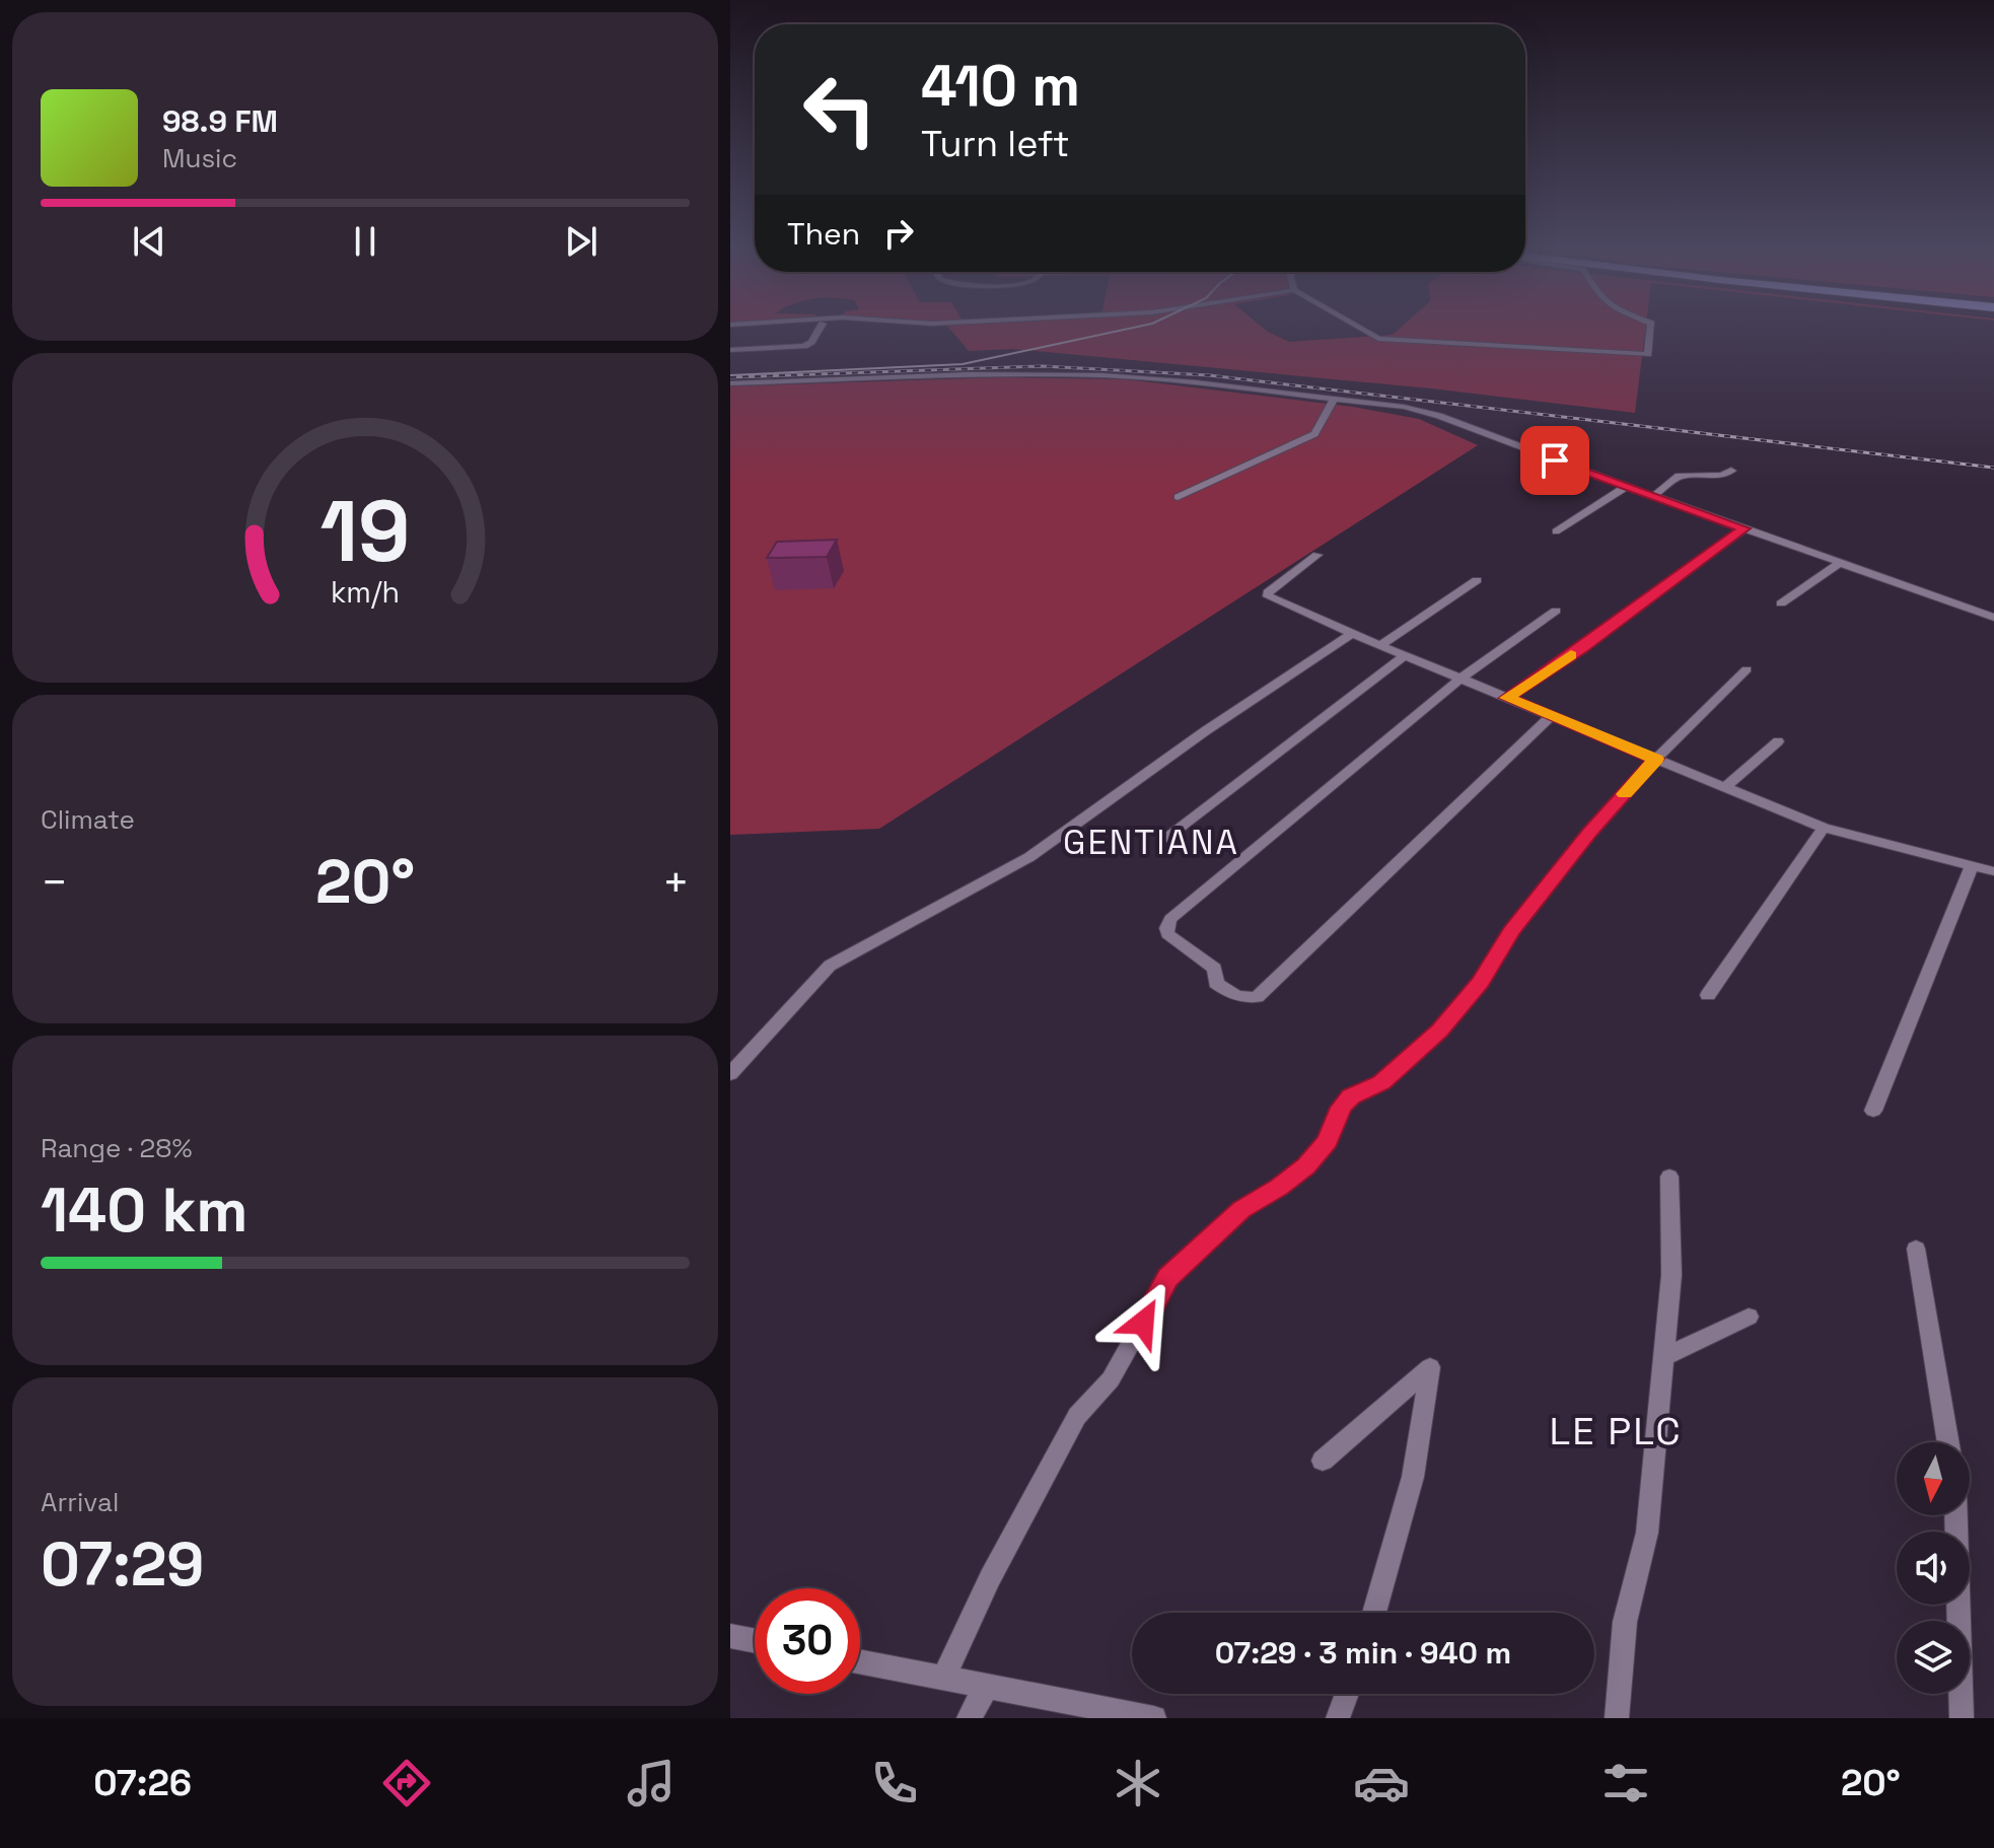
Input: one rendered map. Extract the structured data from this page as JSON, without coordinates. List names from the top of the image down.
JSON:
{
  "districts": ["GENTIANA", "LE PLC"],
  "north": "bottom",
  "page": {
    "turn": ["410 m", "Turn left"],
    "song": ["98.9 FM", "Music"],
    "then": "Then",
    "tile": [
      "Climate",
      ["Range · 28%", "140 km"],
      ["Arrival", "07:29"]
    ],
    "heat": ["−", "20°", "+"],
    "limit": "30",
    "trip": "07:29 · 3 min · 940 m",
    "tabs": ["07:26", "20°"],
    "gauge": ["19", "km/h"]
  }
}
